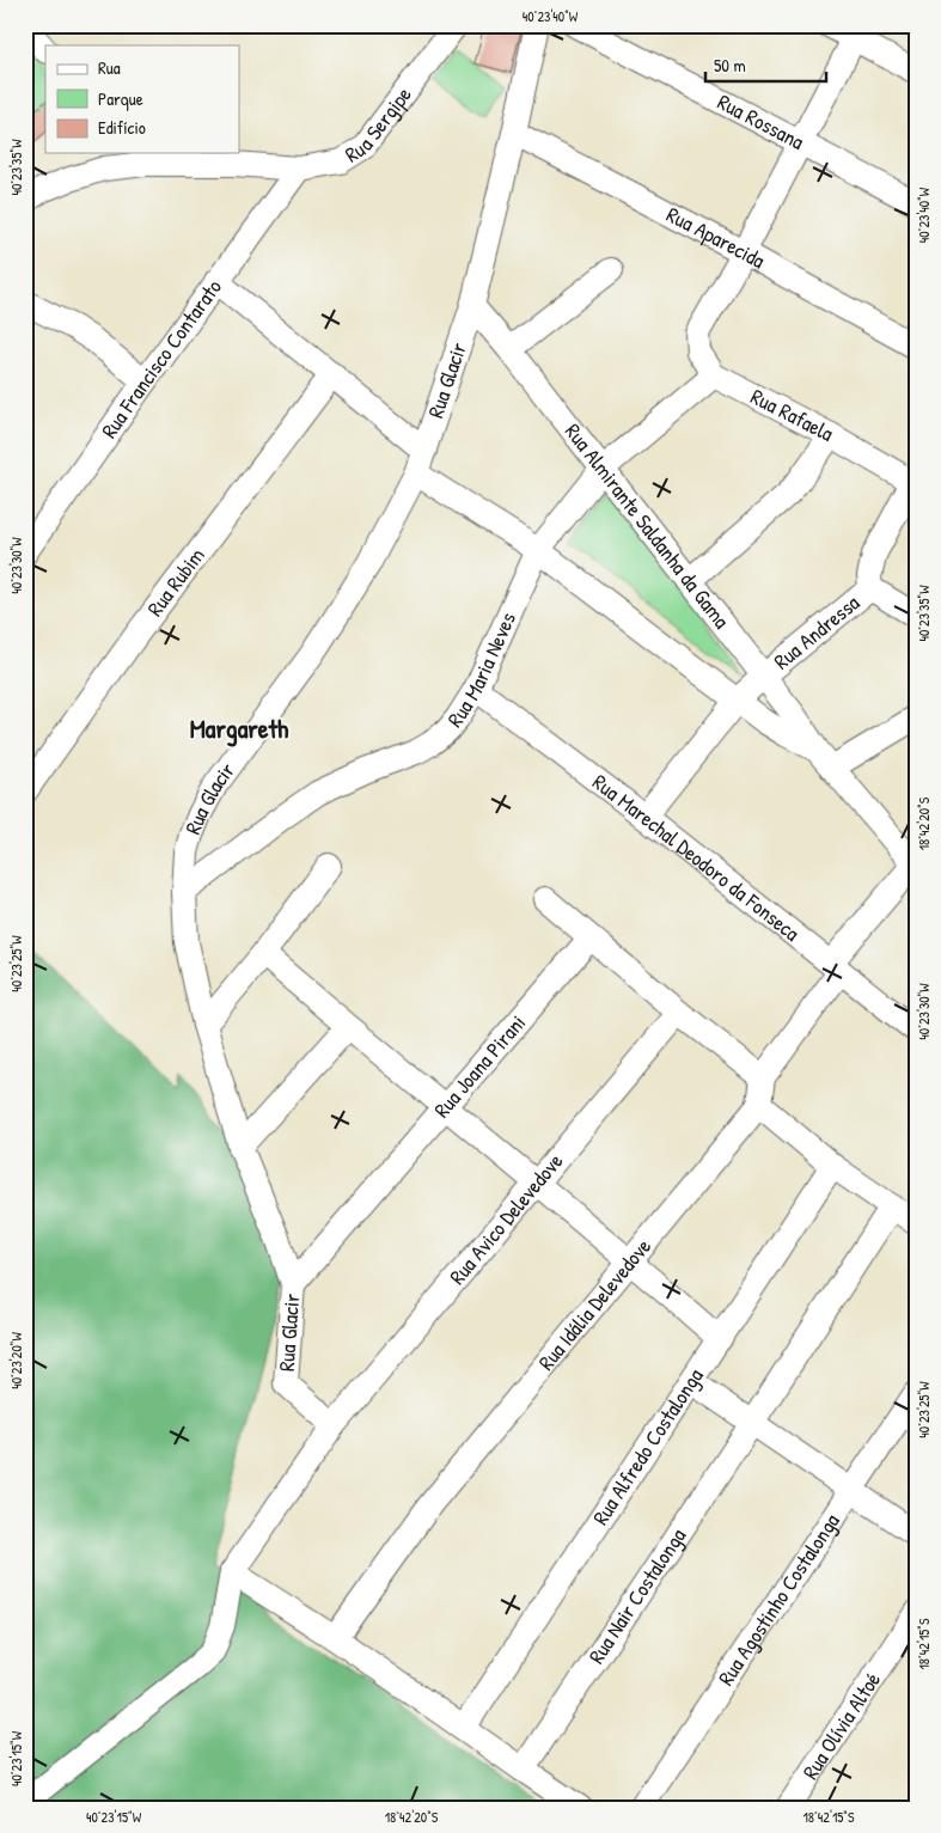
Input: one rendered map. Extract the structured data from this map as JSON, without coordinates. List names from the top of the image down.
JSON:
{
  "streets": {
    "street": [
      "Rua Sergipe",
      "Rua Rossana",
      "Rua Aparecida",
      "Rua Francisco Contarato",
      "Rua Glacir",
      "Rua Rafaela",
      "Rua Almirante Saldanha da Gama",
      "Rua Rubim",
      "Rua Andressa",
      "Rua Maria Neves",
      "Rua Marechal Deodoro da Fonseca",
      "Rua Joana Pirani",
      "Rua Avico Delevedove",
      "Rua Idália Delevedove",
      "Rua Alfredo Costalonga",
      "Rua Nair Costalonga",
      "Rua Agostinho Costalonga",
      "Rua Olívia Altoé"
    ]
  },
  "crossings": [
    ["Rua Sergipe", "Rua Francisco Contarato"],
    ["Rua Aparecida", "Rua Glacir"],
    ["Rua Glacir", "Rua Almirante Saldanha da Gama"],
    ["Rua Glacir", "Rua Maria Neves"],
    ["Rua Glacir", "Rua Joana Pirani"],
    ["Rua Glacir", "Rua Avico Delevedove"],
    ["Rua Rafaela", "Rua Maria Neves"],
    ["Rua Almirante Saldanha da Gama", "Rua Andressa"],
    ["Rua Almirante Saldanha da Gama", "Rua Maria Neves"],
    ["Rua Andressa", "Rua Marechal Deodoro da Fonseca"],
    ["Rua Maria Neves", "Rua Marechal Deodoro da Fonseca"]
  ],
  "districts": ["Margareth"],
  "legend": ["Rua", "Parque", "Edifício"],
  "scale_bar": "50 m",
  "coordinates": [
    "40°23'40\"W",
    "40°23'35\"W",
    "40°23'30\"W",
    "18°42'20\"S",
    "40°23'25\"W",
    "40°23'20\"W",
    "18°42'15\"S",
    "40°23'15\"W"
  ]
}
